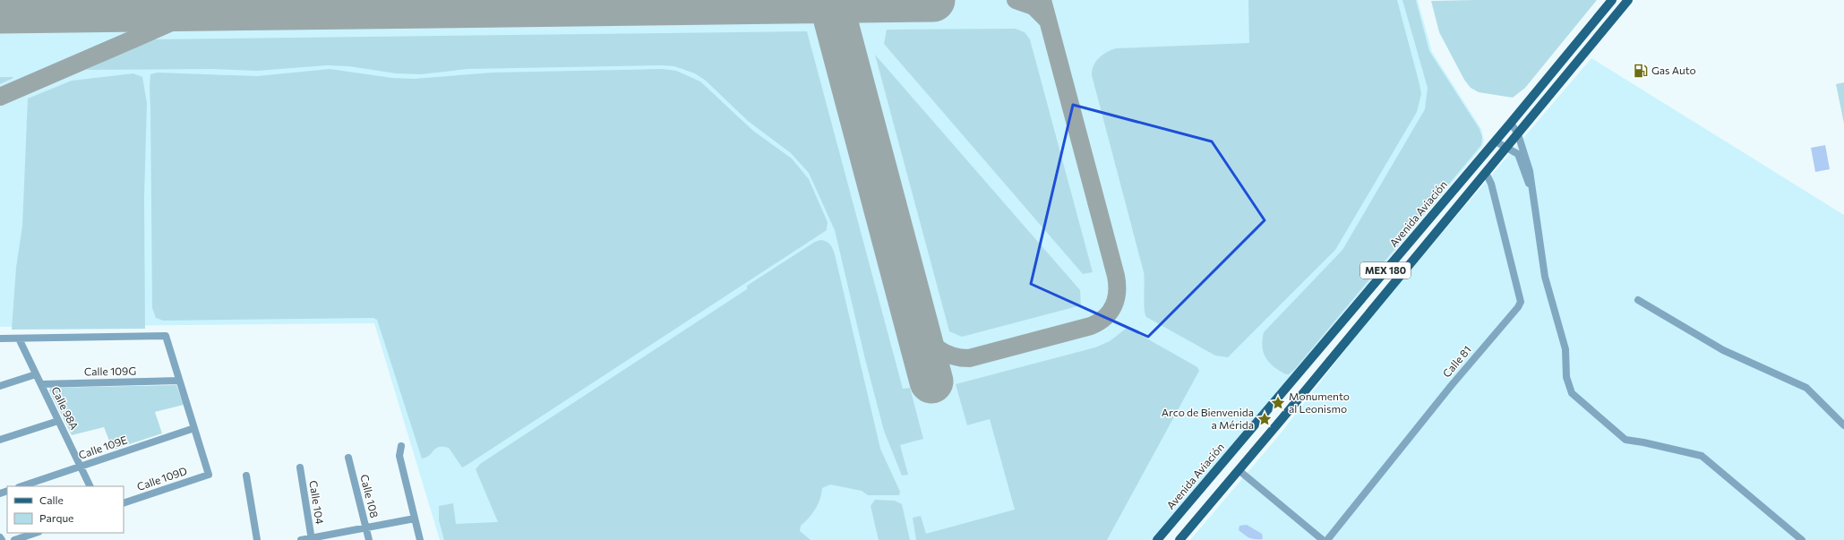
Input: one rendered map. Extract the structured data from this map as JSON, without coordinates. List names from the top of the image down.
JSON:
{
  "streets": {
    "main road": ["Avenida Aviación", "MEX 180"],
    "street": [
      "Calle 81",
      "Calle 109G",
      "Calle 98A",
      "Calle 109E",
      "Calle 109D",
      "Calle 108",
      "Calle 104"
    ]
  },
  "crossings": [
    ["MEX 180", "Calle 81"],
    ["Calle 109G", "Calle 98A"],
    ["Calle 98A", "Calle 109E"],
    ["Calle 109E", "Calle 109D"]
  ],
  "places": {
    "fuel station": ["Gas Auto"],
    "place": ["Monumento al Leonismo", "Arco de Bienvenida a Mérida"]
  },
  "legend": ["Calle", "Parque"]
}
